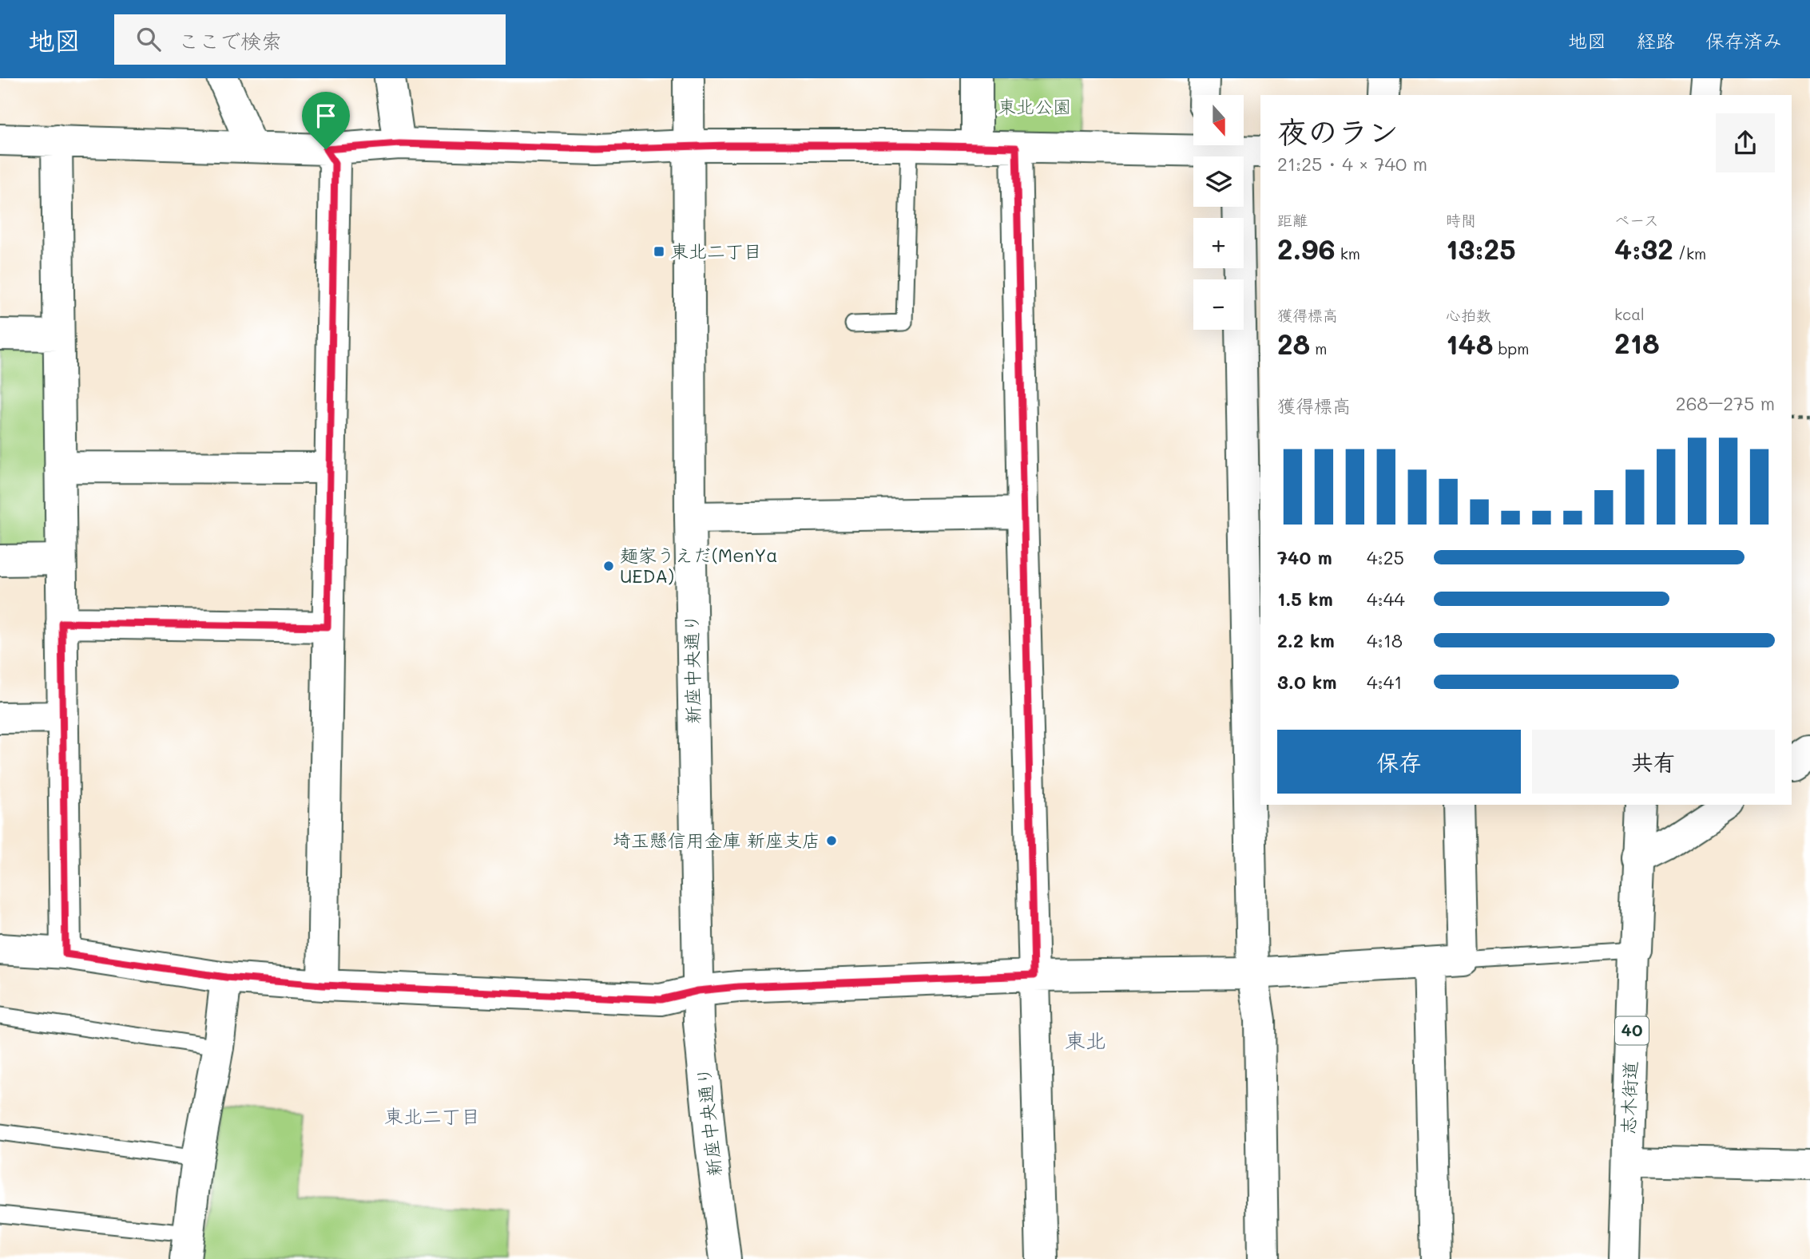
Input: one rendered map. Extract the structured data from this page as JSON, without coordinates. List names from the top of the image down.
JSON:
{
  "streets": {
    "street": ["新座中央通り", "40", "志木街道"]
  },
  "districts": ["東北", "東北二丁目"],
  "parks": ["東北公園"],
  "places": {
    "transit": ["東北二丁目"],
    "other": ["麺家うえだ(MenYa UEDA)", "埼玉懸信用金庫 新座支店"]
  },
  "north": "bottom",
  "page": {
    "header": "地図",
    "search": "ここで検索",
    "nav": ["地図", "経路", "保存済み"],
    "map_buttons": ["+", "−"],
    "heading": ["夜のラン", "21:25 · 4 × 740 m"],
    "stats": [
      ["距離", "2.96 km"],
      ["時間", "13:25"],
      ["ペース", "4:32 /km"],
      ["獲得標高", "28 m"],
      ["心拍数", "148 bpm"],
      ["kcal", "218"]
    ],
    "chart": ["獲得標高", "268–275 m"],
    "list": [
      {
        "name": "740 m",
        "note": "4:25"
      },
      {
        "name": "1.5 km",
        "note": "4:44"
      },
      {
        "name": "2.2 km",
        "note": "4:18"
      },
      {
        "name": "3.0 km",
        "note": "4:41"
      }
    ],
    "buttons": ["保存", "共有"]
  }
}
